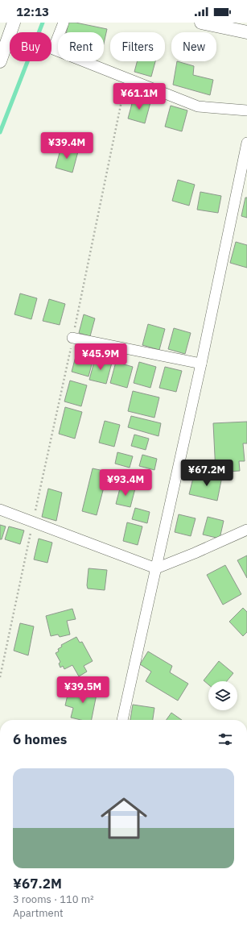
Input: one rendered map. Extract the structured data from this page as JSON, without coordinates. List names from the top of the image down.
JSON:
{
  "page": {
    "status": "12:13",
    "chip": [
      "Buy",
      "Rent",
      "Filters",
      "New"
    ],
    "price": [
      "¥61.1M",
      "¥39.4M",
      "¥45.9M",
      "¥67.2M",
      "¥93.4M",
      "¥39.5M"
    ],
    "heading": "6 homes",
    "list": [
      {
        "name": "¥67.2M",
        "note": "3 rooms · 110 m² · Apartment"
      }
    ]
  }
}
